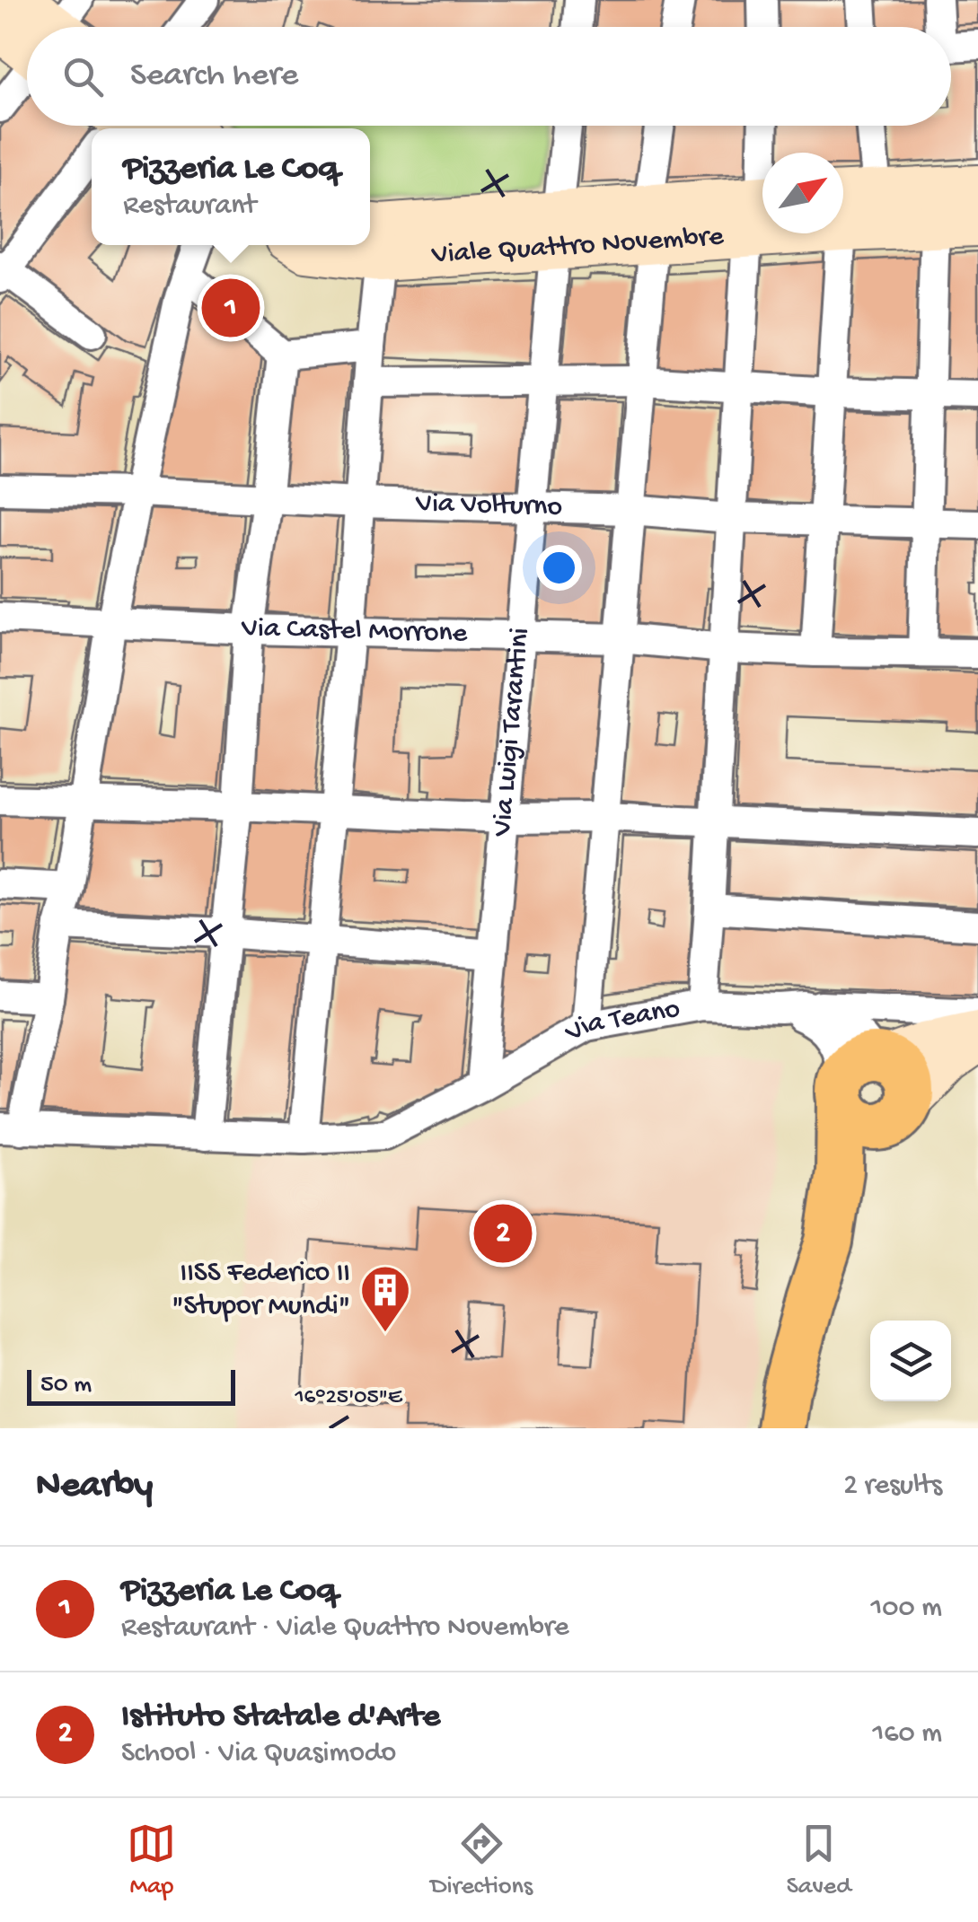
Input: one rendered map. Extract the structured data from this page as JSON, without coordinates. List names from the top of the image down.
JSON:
{
  "streets": {
    "main road": ["Viale Quattro Novembre"],
    "street": [
      "Via Volturno",
      "Via Castel Morrone",
      "Via Luigi Tarantini",
      "Via Teano"
    ]
  },
  "crossings": [
    ["Viale Quattro Novembre", "Via Luigi Tarantini"],
    ["Via Volturno", "Via Luigi Tarantini"],
    ["Via Castel Morrone", "Via Luigi Tarantini"],
    ["Via Luigi Tarantini", "Via Teano"]
  ],
  "places": {
    "building": ["IISS Federico II \"Stupor Mundi\""]
  },
  "scale_bar": "50 m",
  "north": "top right",
  "page": {
    "search": "Search here",
    "popup": ["Pizzeria Le Coq", "Restaurant"],
    "pins": ["1", "2"],
    "scale": "50 m",
    "heading": ["Nearby", "2 results"],
    "list": [
      {
        "mark": "1",
        "name": "Pizzeria Le Coq",
        "note": "Restaurant · Viale Quattro Novembre",
        "value": "100 m"
      },
      {
        "mark": "2",
        "name": "Istituto Statale d'Arte",
        "note": "School · Via Quasimodo",
        "value": "160 m"
      }
    ],
    "nav": ["Map", "Directions", "Saved"]
  },
  "coordinates": ["16°25'05\"E"]
}
